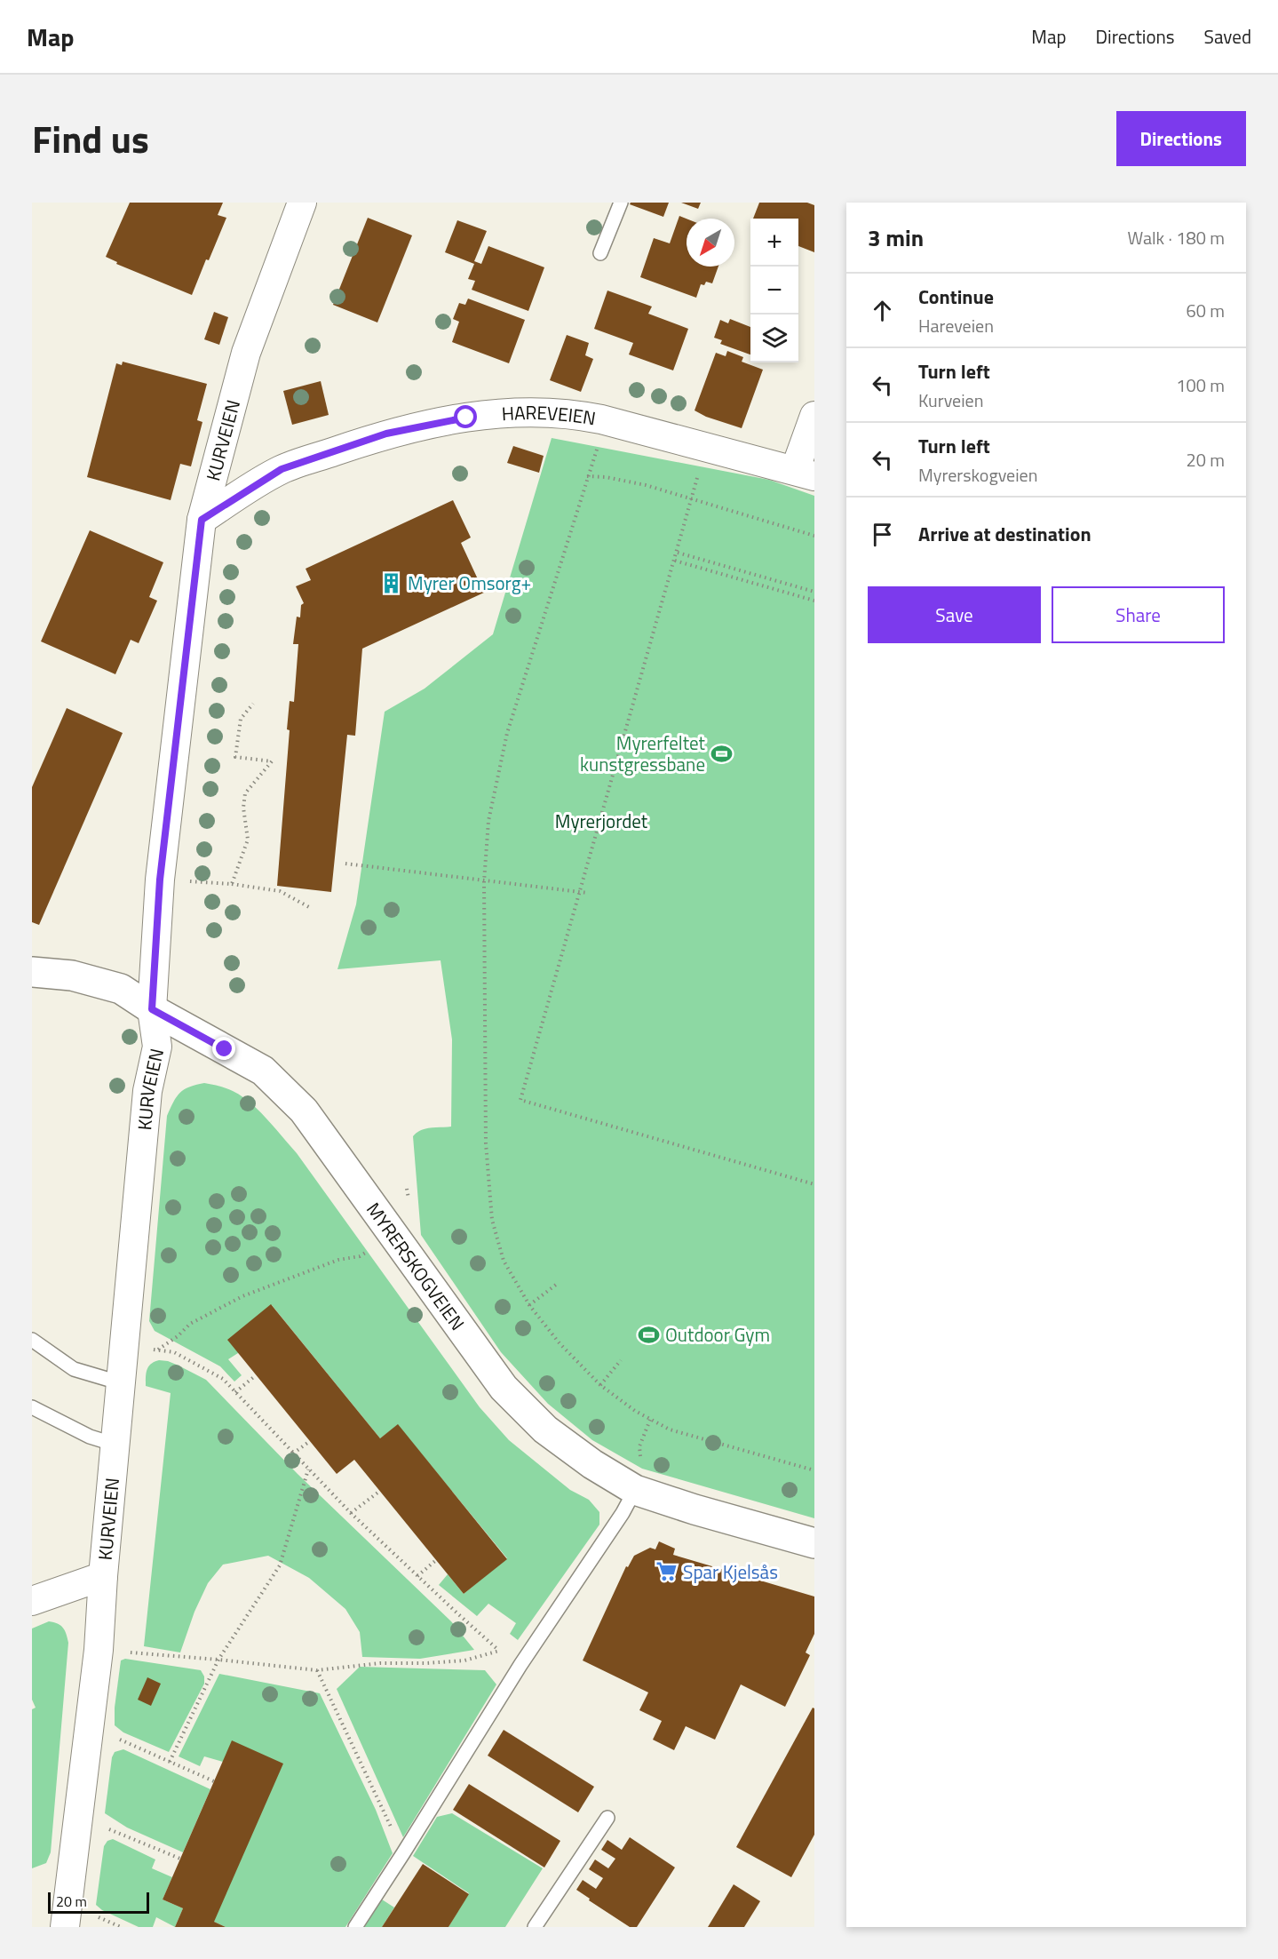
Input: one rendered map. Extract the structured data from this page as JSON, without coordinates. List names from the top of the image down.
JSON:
{
  "streets": {
    "street": ["HAREVEIEN", "KURVEIEN", "MYRERSKOGVEIEN"]
  },
  "crossings": [
    ["HAREVEIEN", "KURVEIEN"],
    ["KURVEIEN", "MYRERSKOGVEIEN"]
  ],
  "parks": ["Myrerjordet"],
  "places": {
    "building": ["Myrer Omsorg+"],
    "sports": ["Myrerfeltet kunstgressbane", "Outdoor Gym"],
    "supermarket": ["Spar Kjelsås"]
  },
  "scale_bar": "20 m",
  "north": "bottom left",
  "page": {
    "header": "Map",
    "nav": ["Map", "Directions", "Saved"],
    "title": "Find us",
    "buttons": [
      "Directions",
      ["Save", "Share"]
    ],
    "heading": ["3 min", "Walk · 180 m"],
    "map_buttons": ["+", "−"],
    "list": [
      ["Continue", "Hareveien", "60 m"],
      ["Turn left", "Kurveien", "100 m"],
      ["Turn left", "Myrerskogveien", "20 m"],
      "Arrive at destination"
    ],
    "scale": "20 m"
  }
}
